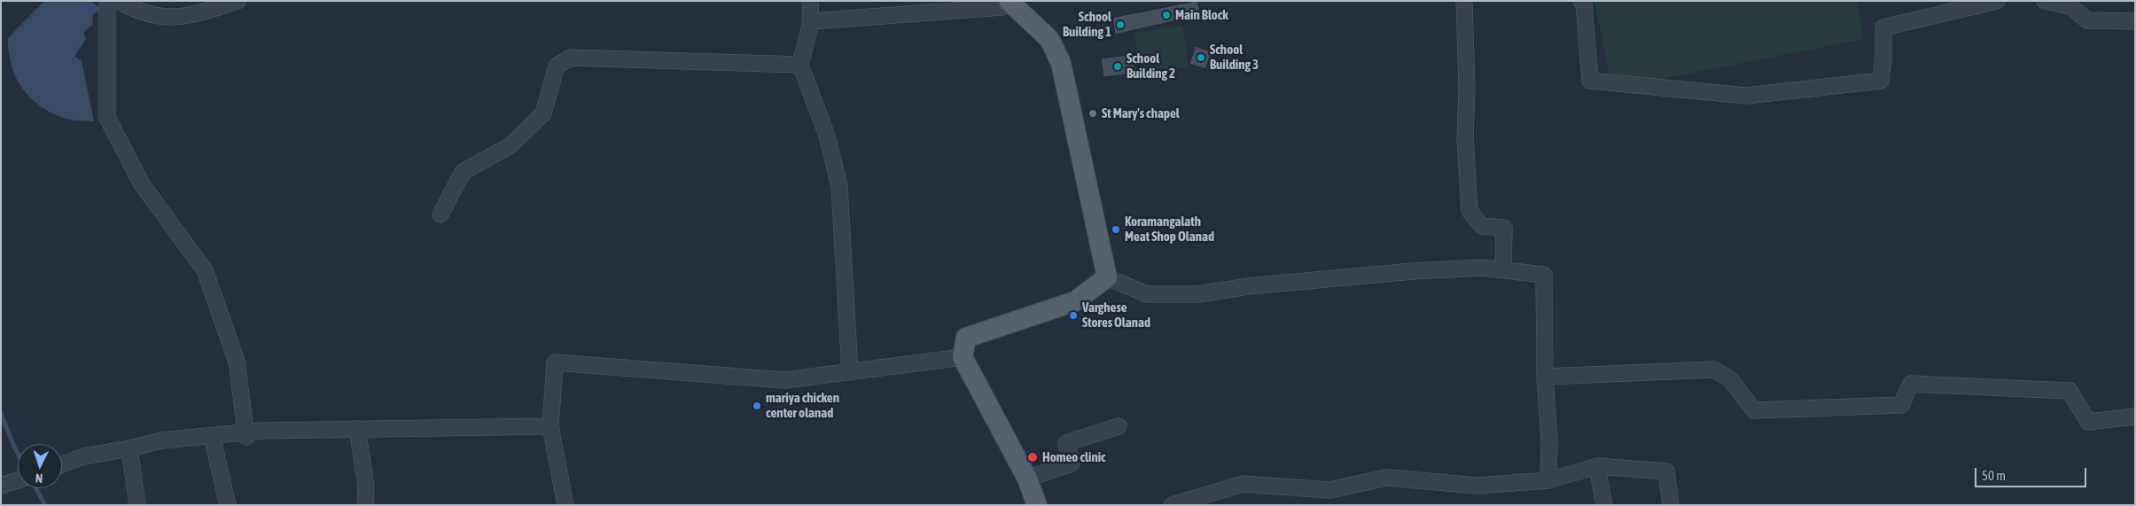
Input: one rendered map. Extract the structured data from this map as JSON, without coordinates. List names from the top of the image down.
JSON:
{
  "places": [
    "Main Block",
    "School Building 1",
    "School Building 3",
    "School Building 2",
    "St Mary's chapel",
    "Koramangalath Meat Shop Olanad",
    "Varghese Stores Olanad",
    "mariya chicken center olanad",
    "Homeo clinic"
  ],
  "scale_bar": "50 m",
  "north": "bottom"
}
